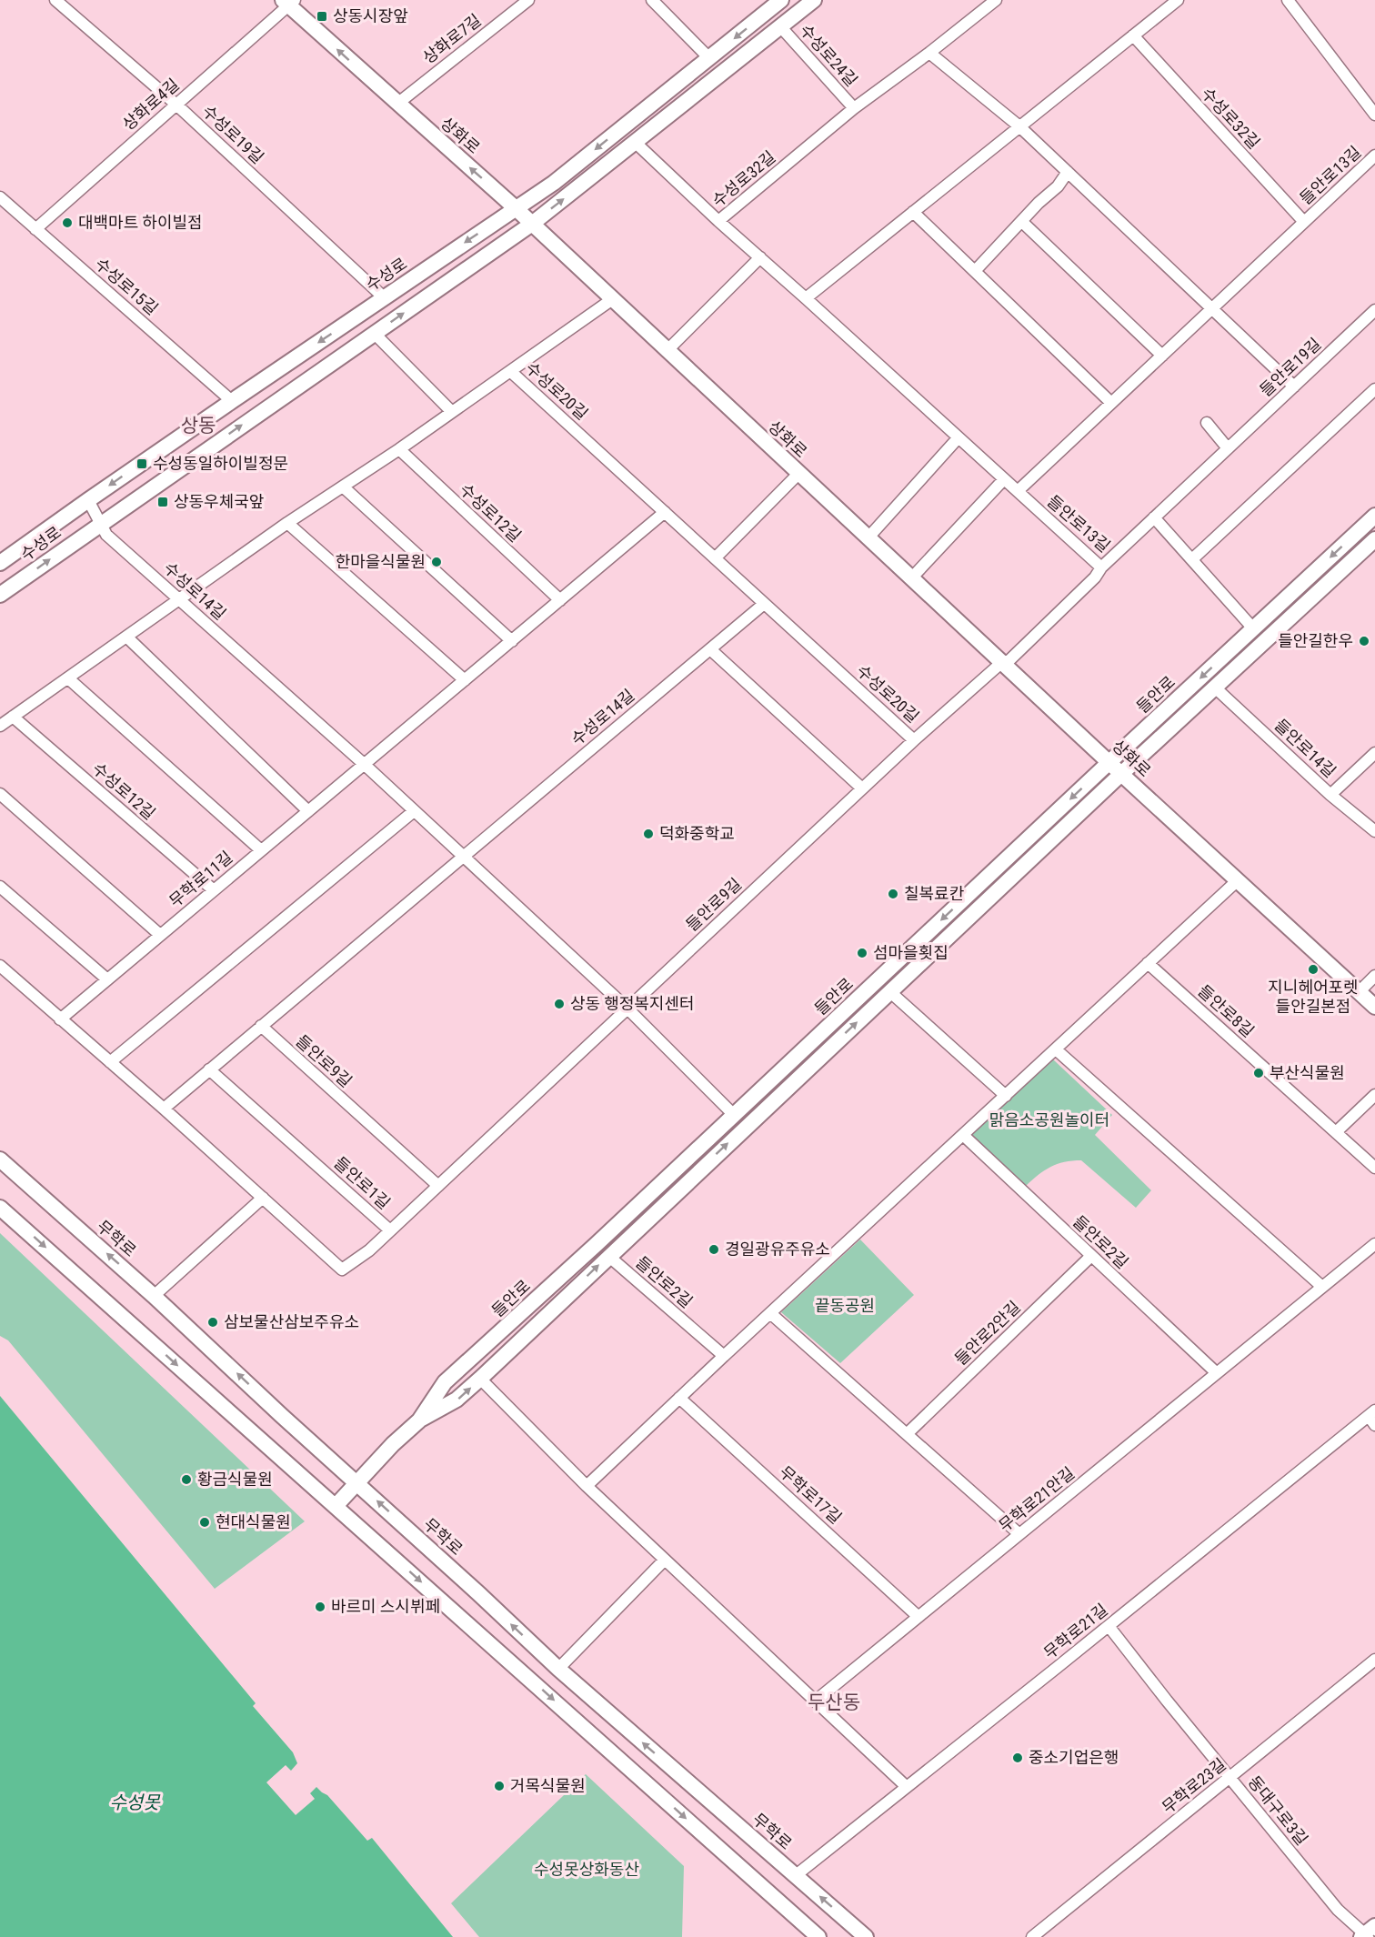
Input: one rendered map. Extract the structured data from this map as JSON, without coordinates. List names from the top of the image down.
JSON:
{
  "streets": {
    "main road": [
      "상화로",
      "수성로",
      "들안로",
      "무학로"
    ],
    "street": [
      "상화로7길",
      "수성로24길",
      "상화로4길",
      "수성로32길",
      "수성로19길",
      "들안로13길",
      "수성로15길",
      "들안로19길",
      "수성로20길",
      "수성로12길",
      "수성로14길",
      "들안로14길",
      "무학로11길",
      "들안로9길",
      "들안로8길",
      "들안로1길",
      "들안로2길",
      "들안로2안길",
      "무학로17길",
      "무학로21안길",
      "무학로21길",
      "무학로23길",
      "동대구로3길"
    ]
  },
  "crossings": [
    ["상화로7길", "상화로"],
    ["수성로24길", "수성로32길"],
    ["수성로24길", "수성로"],
    ["상화로4길", "수성로19길"],
    ["상화로4길", "상화로"],
    ["상화로4길", "수성로15길"],
    ["수성로32길", "들안로13길"],
    ["수성로19길", "수성로"],
    ["상화로", "수성로"],
    ["상화로", "들안로"],
    ["들안로13길", "들안로19길"],
    ["수성로", "수성로15길"],
    ["수성로", "수성로14길"],
    ["수성로20길", "수성로14길"],
    ["수성로20길", "들안로9길"],
    ["수성로12길", "무학로11길"],
    ["수성로14길", "들안로"],
    ["수성로14길", "무학로11길"],
    ["수성로14길", "들안로9길"],
    ["들안로", "들안로14길"],
    ["들안로", "무학로"],
    ["들안로", "들안로2길"],
    ["들안로9길", "들안로1길"],
    ["무학로", "무학로21길"],
    ["들안로2길", "들안로2안길"],
    ["들안로2길", "무학로21안길"],
    ["무학로17길", "무학로21안길"],
    ["무학로21길", "동대구로3길"],
    ["무학로23길", "동대구로3길"]
  ],
  "districts": ["상동", "두산동"],
  "water": ["수성못"],
  "parks": ["맑음소공원놀이터", "끝동공원", "수성못상화동산"],
  "places": {
    "transit": ["상동시장앞", "수성동일하이빌정문", "상동우체국앞"],
    "other": [
      "대백마트 하이빌점",
      "한마을식물원",
      "들안길한우",
      "덕화중학교",
      "칠복료칸",
      "섬마을횟집",
      "지니헤어포렛 들안길본점",
      "상동 행정복지센터",
      "부산식물원",
      "경일광유주유소",
      "삼보물산삼보주유소",
      "황금식물원",
      "현대식물원",
      "바르미 스시뷔페",
      "중소기업은행",
      "거목식물원"
    ]
  }
}
